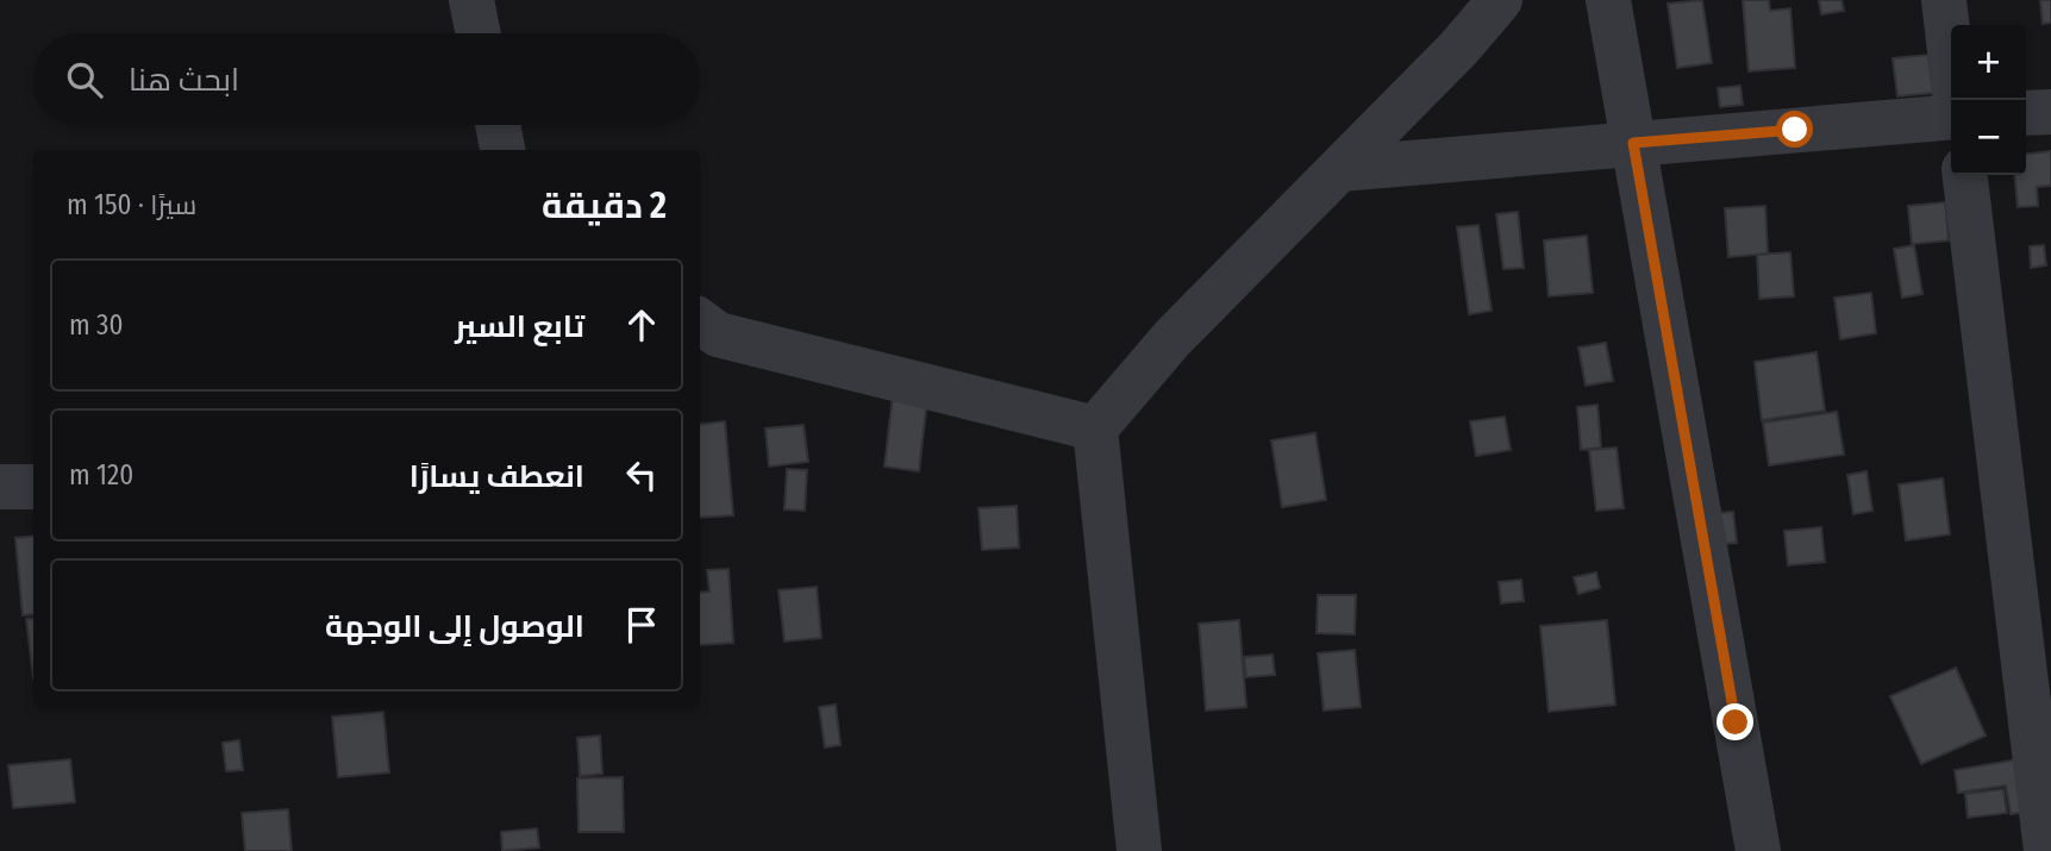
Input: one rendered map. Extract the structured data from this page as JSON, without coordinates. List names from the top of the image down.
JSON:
{
  "page": {
    "map_buttons": ["+", "−"],
    "search": "ابحث هنا",
    "heading": ["2 دقيقة", "سيرًا · 150 m"],
    "list": [
      ["تابع السير", "30 m"],
      ["انعطف يسارًا", "120 m"],
      "الوصول إلى الوجهة"
    ]
  }
}
